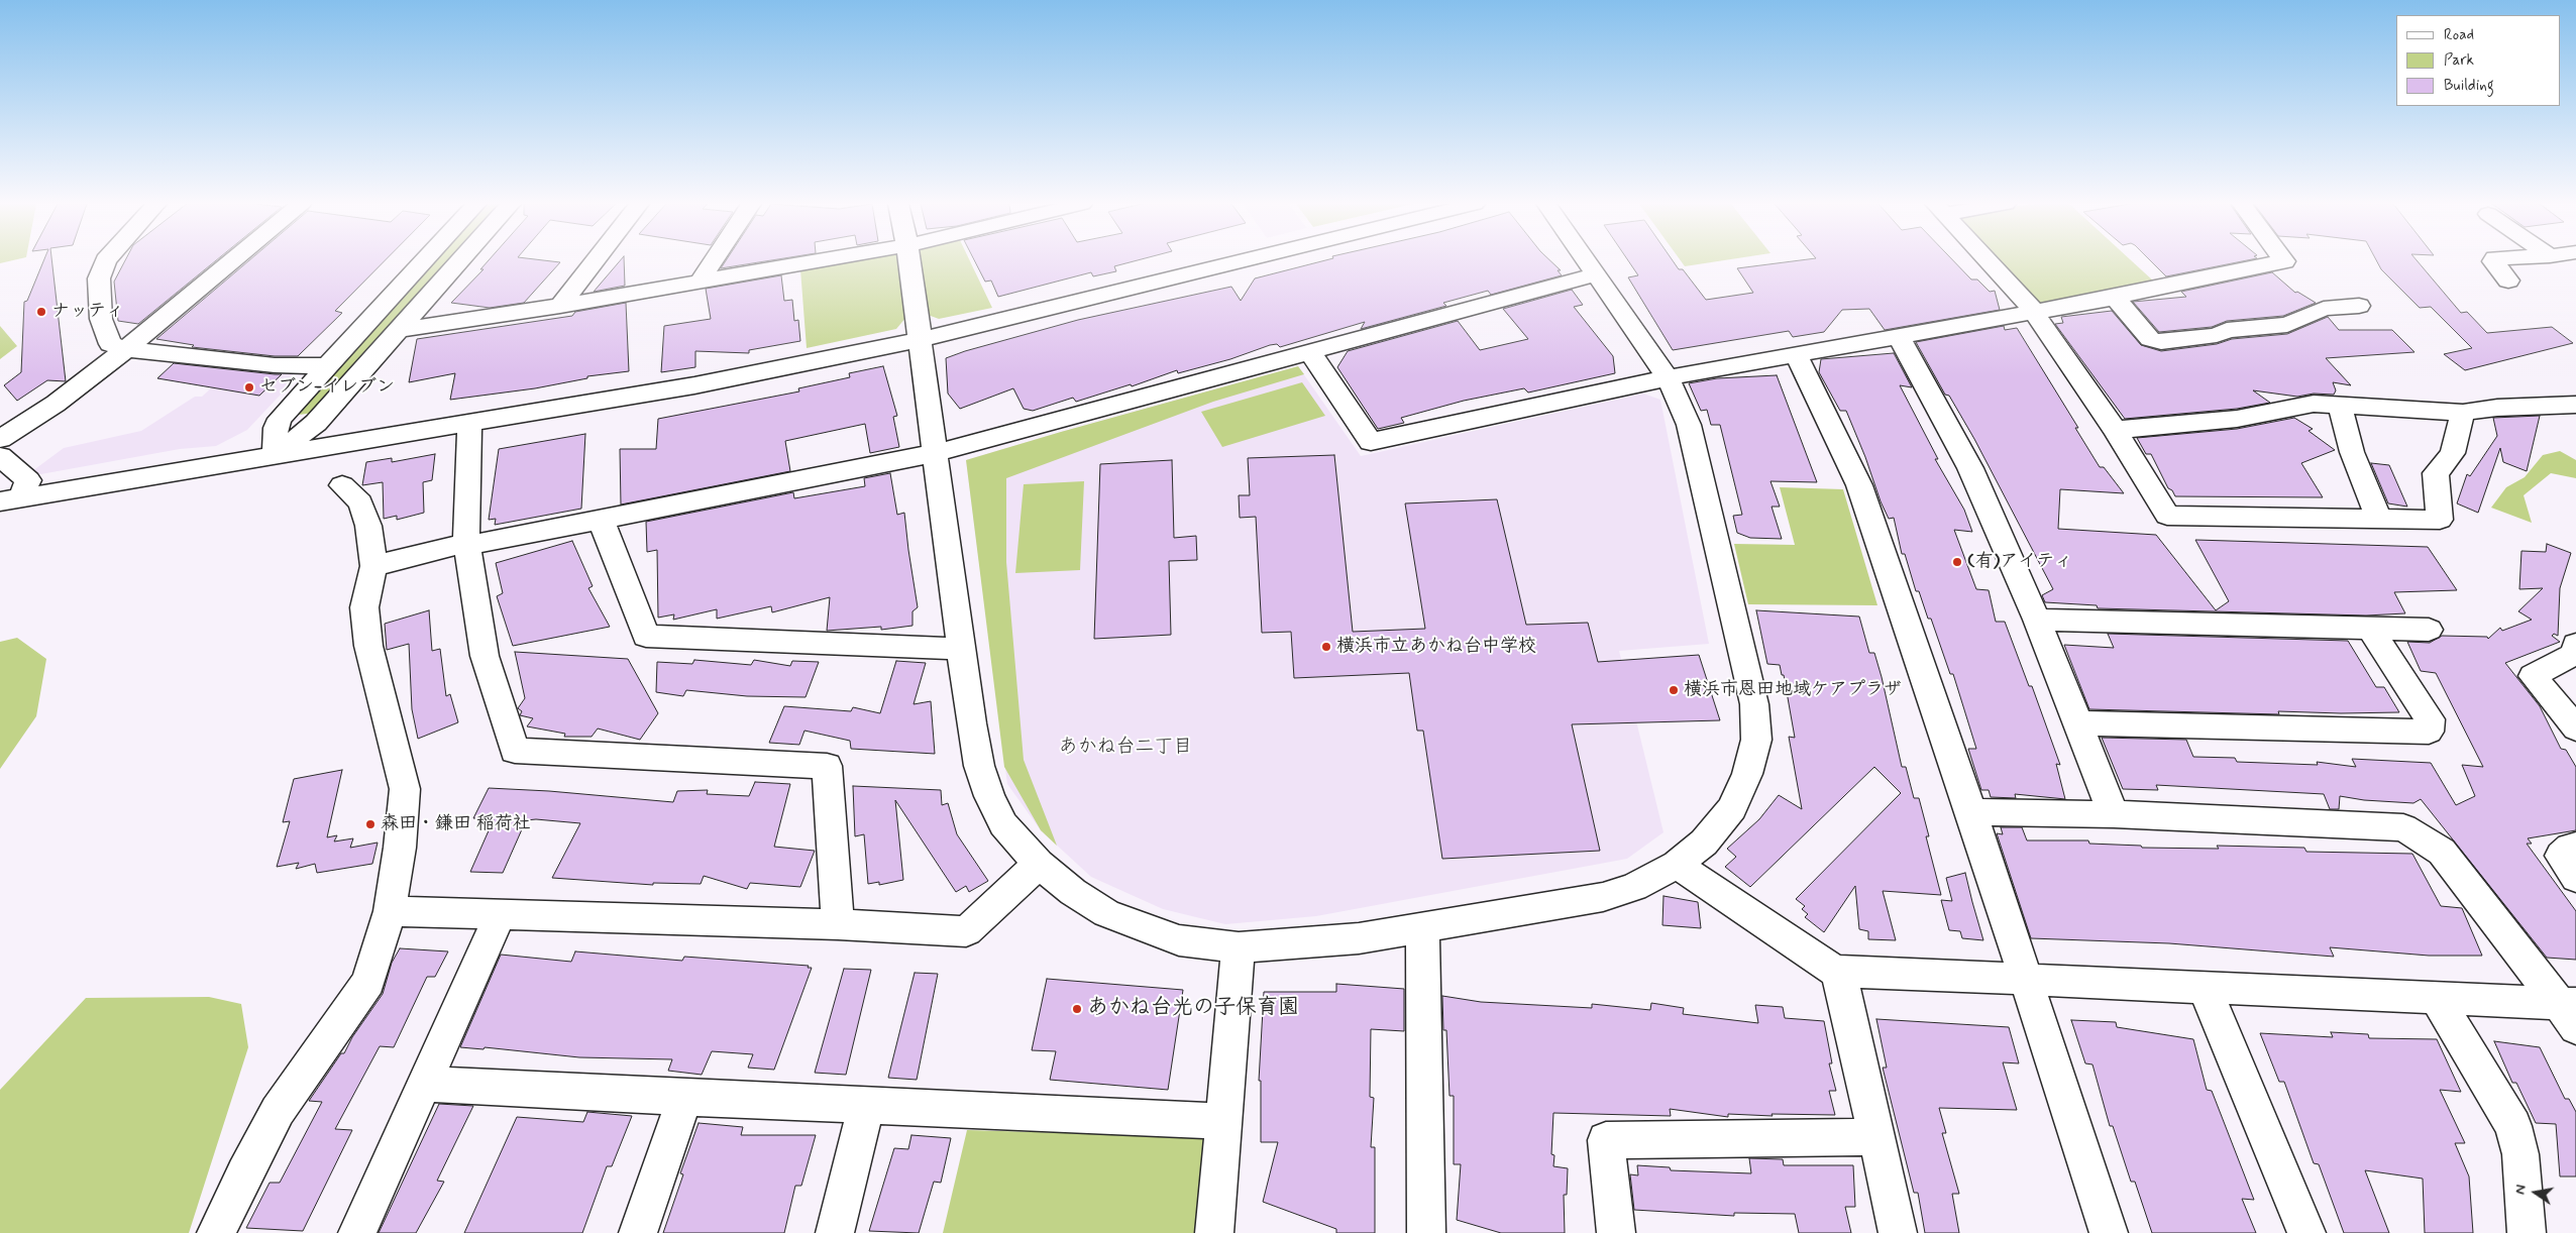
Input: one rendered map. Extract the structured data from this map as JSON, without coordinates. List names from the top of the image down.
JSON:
{
  "districts": ["あかね台二丁目"],
  "places": [
    "ナッティ",
    "セブン-イレブン",
    "(有)アイティ",
    "横浜市立あかね台中学校",
    "横浜市恩田地域ケアプラザ",
    "森田・鎌田 稲荷社",
    "あかね台光の子保育園"
  ],
  "legend": ["Road", "Park", "Building"],
  "north": "left"
}
